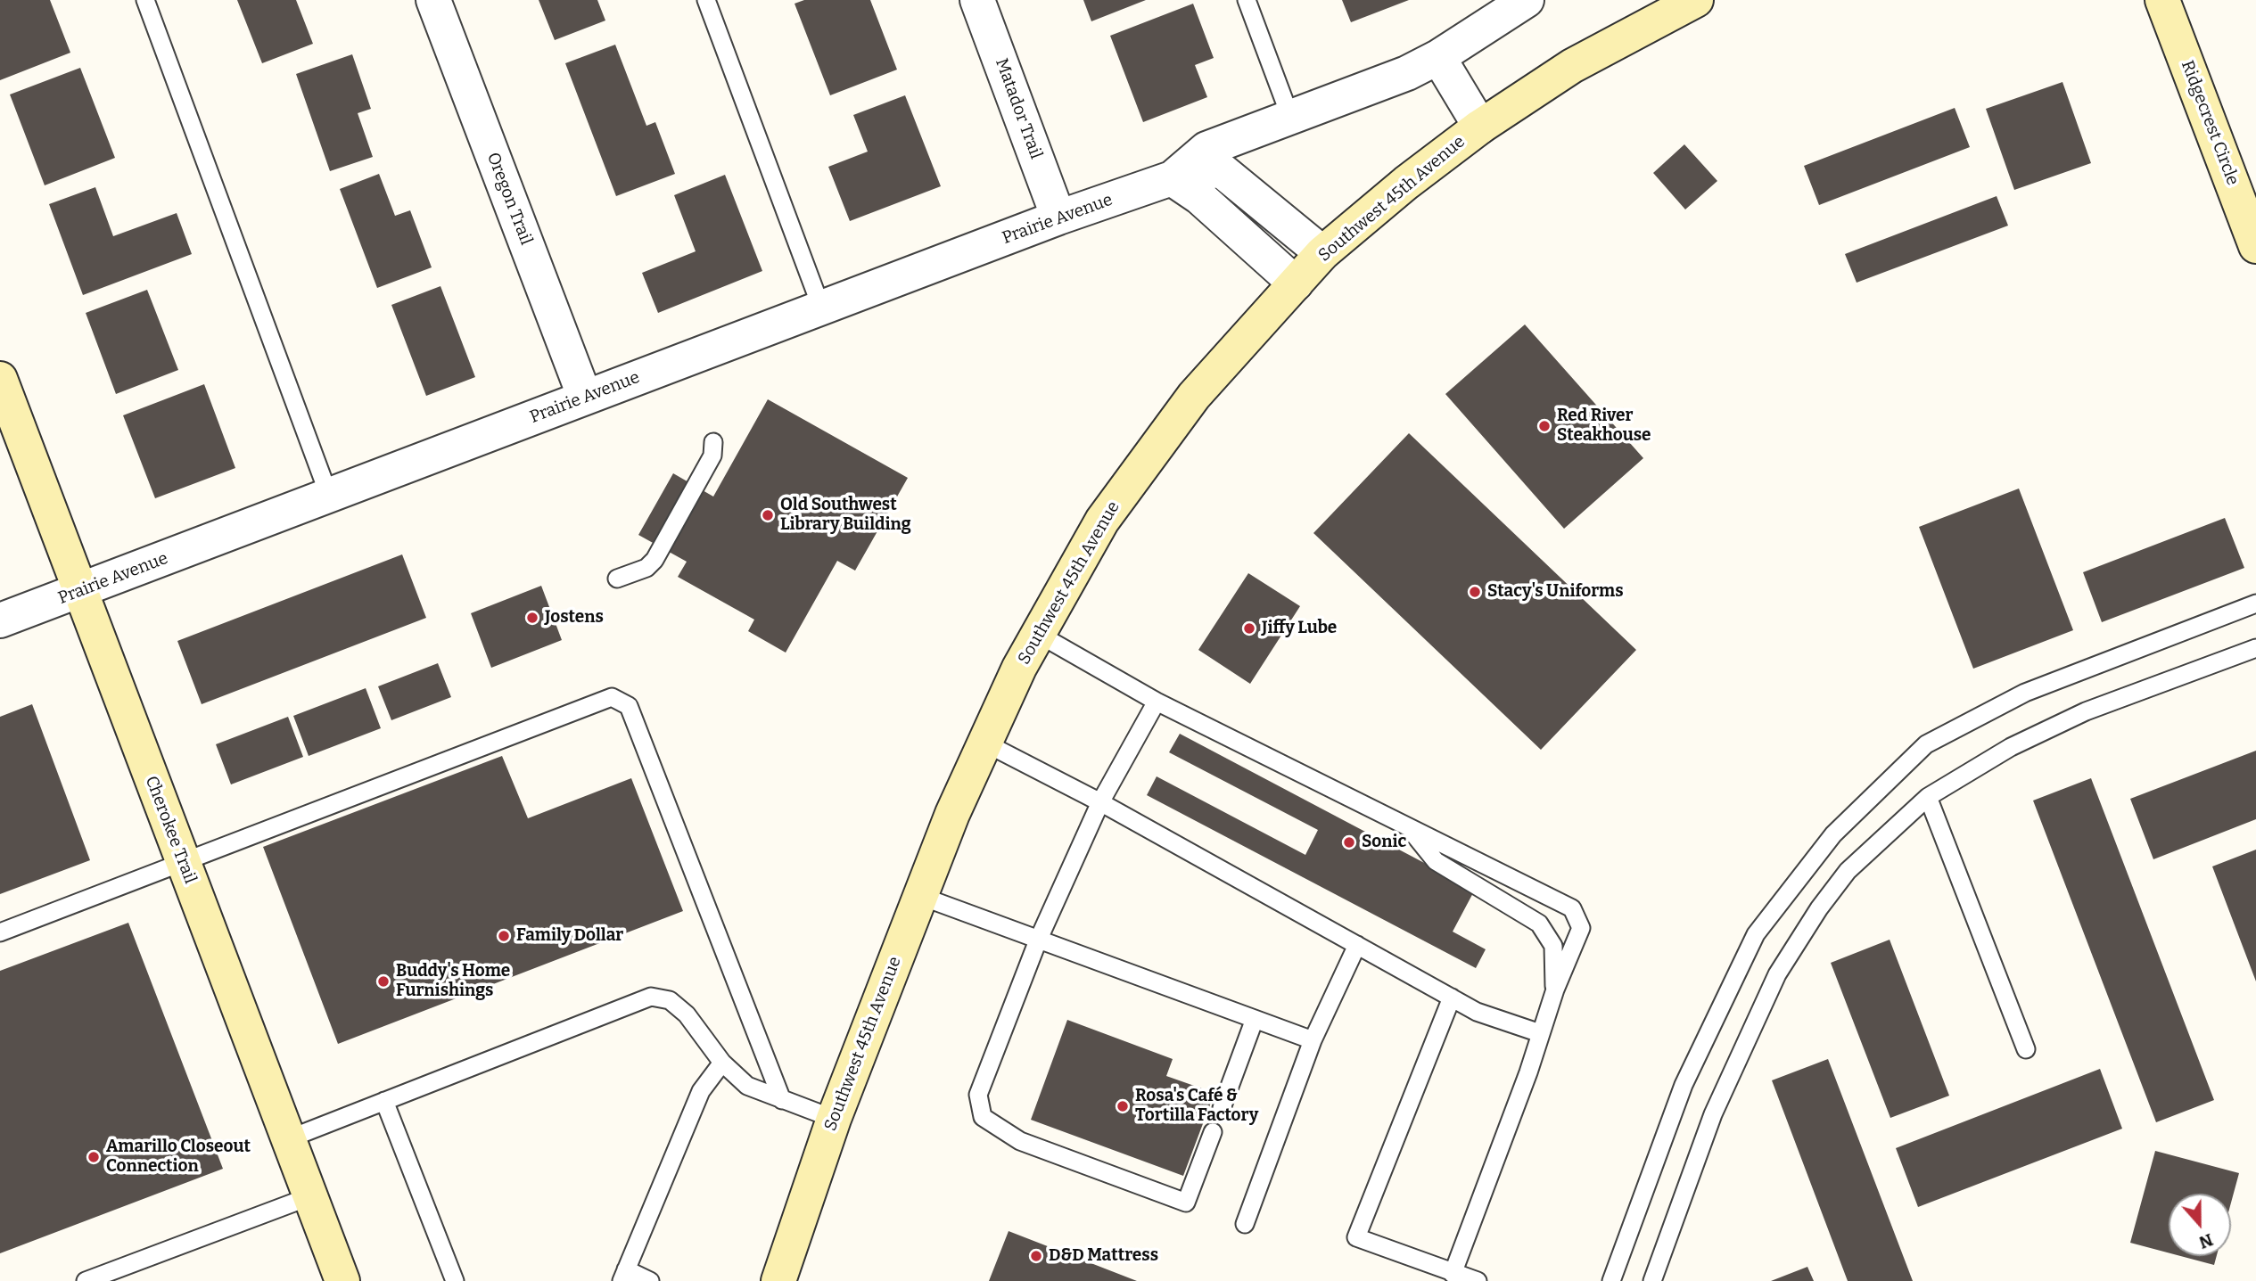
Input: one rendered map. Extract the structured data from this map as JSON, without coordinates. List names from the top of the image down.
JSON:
{
  "streets": {
    "main road": ["Ridgecrest Circle", "Southwest 45th Avenue", "Cherokee Trail"],
    "street": ["Matador Trail", "Oregon Trail", "Prairie Avenue"]
  },
  "crossings": [
    ["Matador Trail", "Prairie Avenue"],
    ["Oregon Trail", "Prairie Avenue"],
    ["Southwest 45th Avenue", "Prairie Avenue"],
    ["Prairie Avenue", "Cherokee Trail"]
  ],
  "places": [
    "Red River Steakhouse",
    "Old Southwest Library Building",
    "Stacy's Uniforms",
    "Jostens",
    "Jiffy Lube",
    "Sonic",
    "Family Dollar",
    "Buddy's Home Furnishings",
    "Rosa's Café & Tortilla Factory",
    "Amarillo Closeout Connection",
    "D&D Mattress"
  ],
  "north": "bottom"
}
